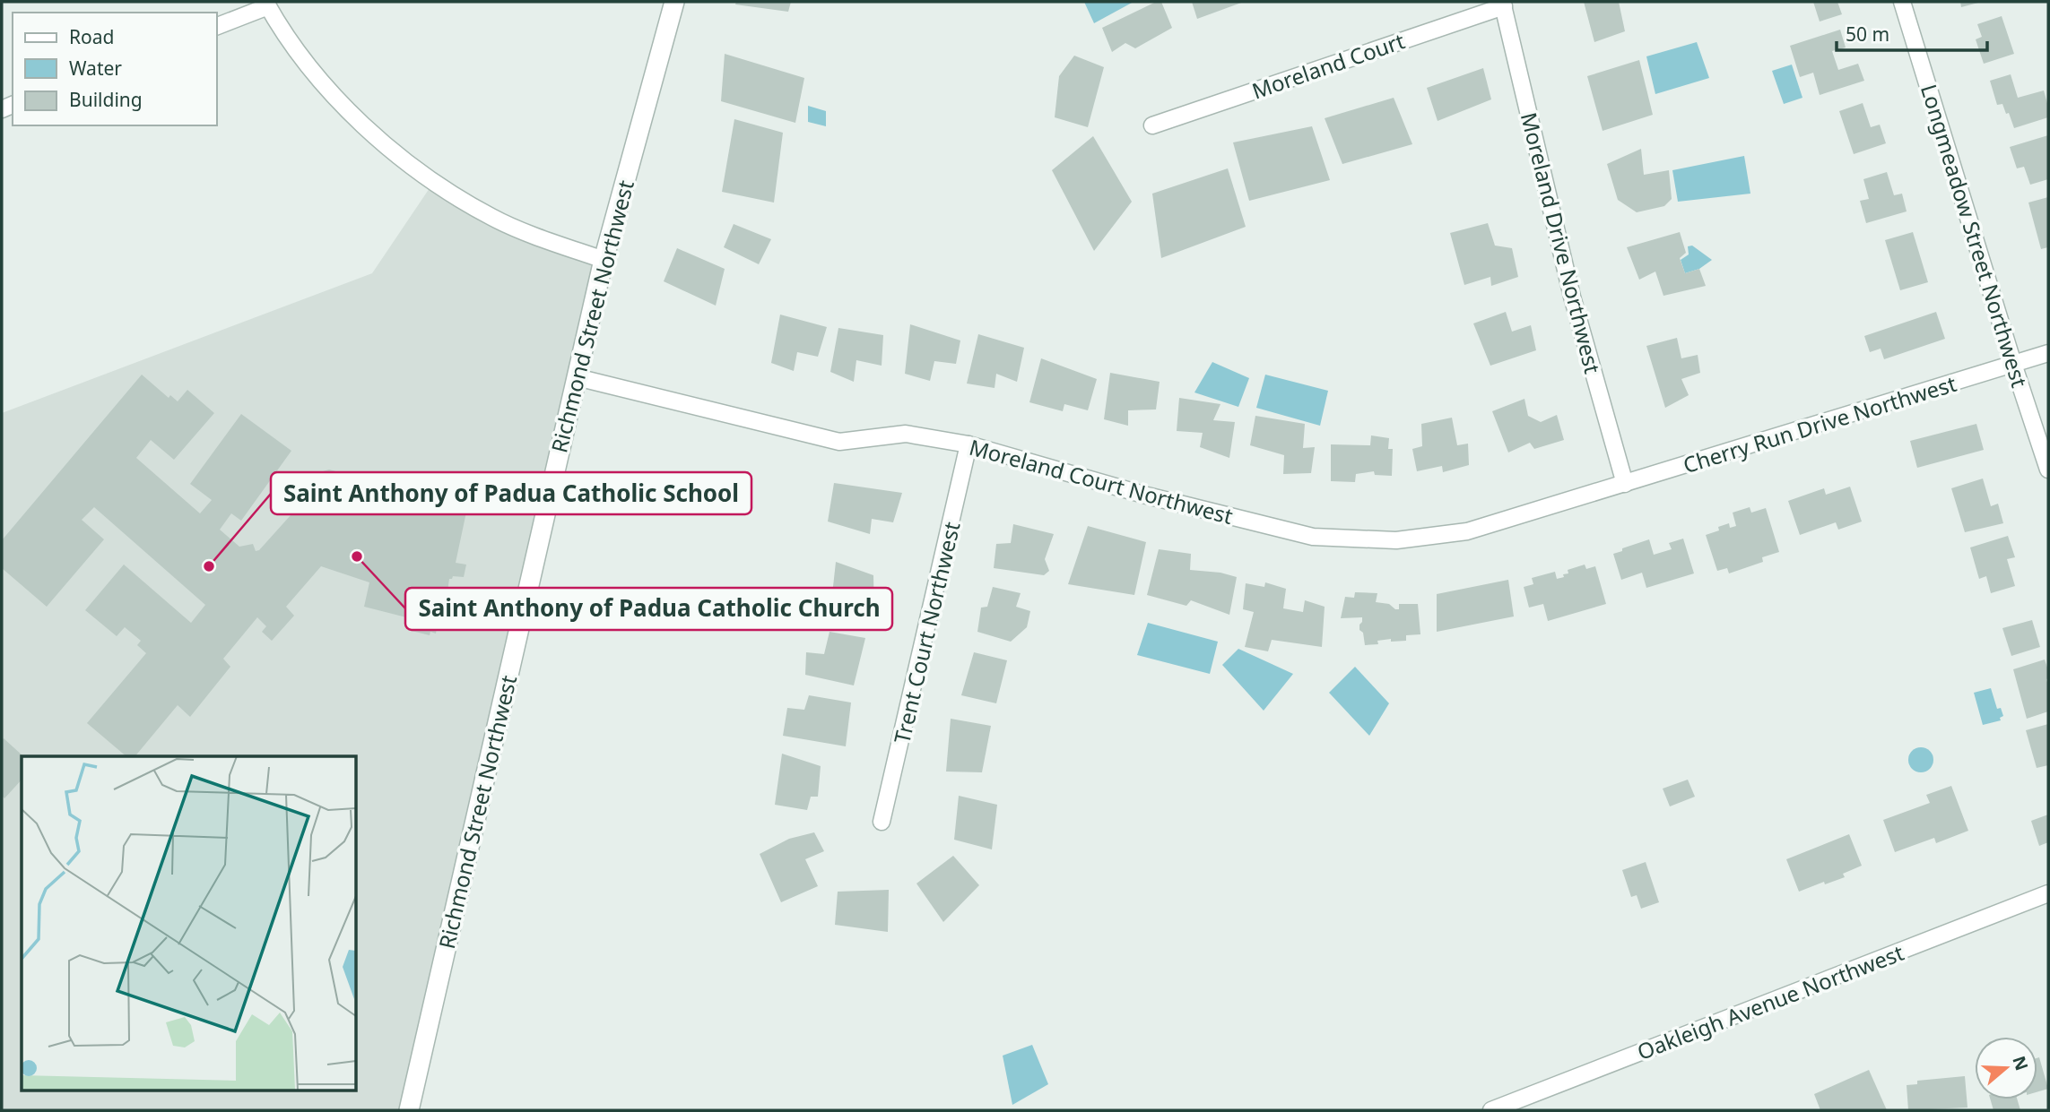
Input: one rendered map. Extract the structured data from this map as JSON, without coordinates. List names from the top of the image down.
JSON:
{
  "streets": {
    "street": [
      "Moreland Court",
      "Longmeadow Street Northwest",
      "Moreland Drive Northwest",
      "Richmond Street Northwest",
      "Cherry Run Drive Northwest",
      "Moreland Court Northwest",
      "Trent Court Northwest",
      "Oakleigh Avenue Northwest"
    ]
  },
  "crossings": [
    ["Moreland Court", "Moreland Drive Northwest"],
    ["Longmeadow Street Northwest", "Cherry Run Drive Northwest"],
    ["Moreland Drive Northwest", "Cherry Run Drive Northwest"],
    ["Moreland Drive Northwest", "Moreland Court Northwest"],
    ["Richmond Street Northwest", "Moreland Court Northwest"],
    ["Cherry Run Drive Northwest", "Moreland Court Northwest"],
    ["Moreland Court Northwest", "Trent Court Northwest"]
  ],
  "places": ["Saint Anthony of Padua Catholic Church", "Saint Anthony of Padua Catholic School"],
  "legend": ["Road", "Water", "Building"],
  "scale_bar": "50 m",
  "north": "right"
}
